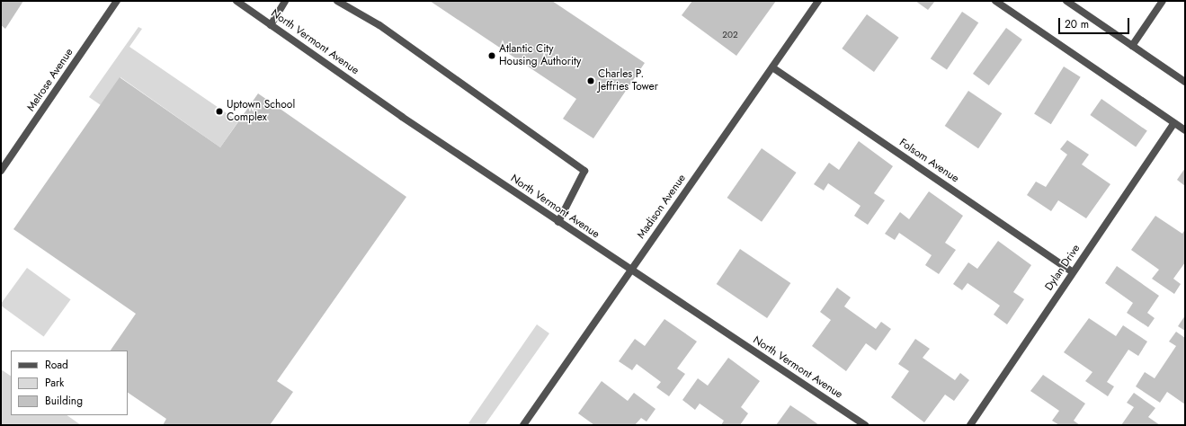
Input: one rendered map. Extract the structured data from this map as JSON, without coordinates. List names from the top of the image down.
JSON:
{
  "streets": {
    "street": [
      "North Vermont Avenue",
      "Melrose Avenue",
      "Folsom Avenue",
      "Madison Avenue",
      "Dylan Drive"
    ]
  },
  "crossings": [
    ["North Vermont Avenue", "Madison Avenue"],
    ["Folsom Avenue", "Madison Avenue"],
    ["Folsom Avenue", "Dylan Drive"]
  ],
  "places": ["Atlantic City Housing Authority", "Charles P. Jeffries Tower", "Uptown School Complex"],
  "house_numbers": ["202"],
  "legend": ["Road", "Park", "Building"],
  "scale_bar": "20 m"
}
